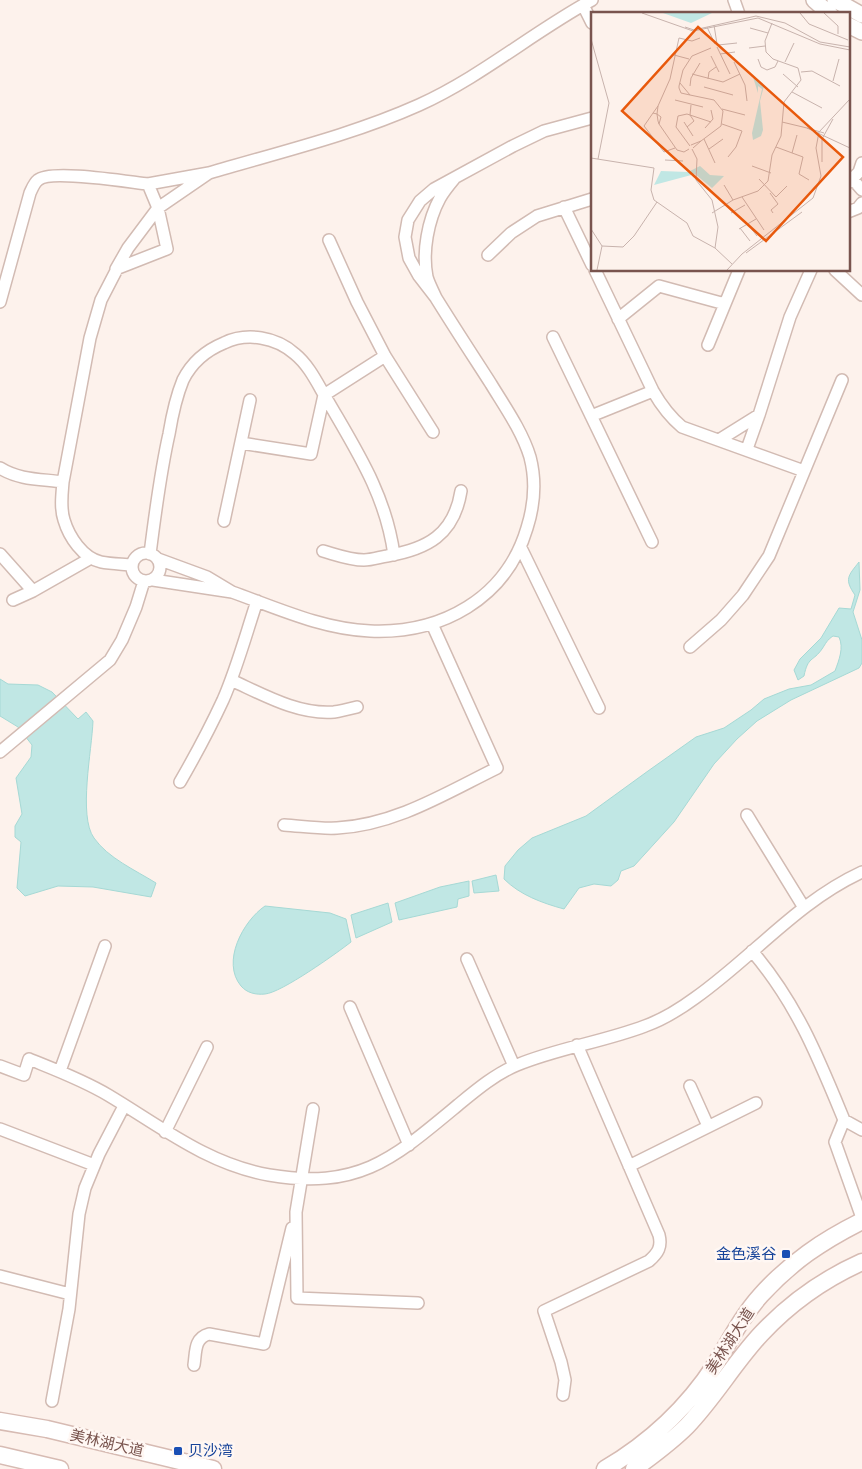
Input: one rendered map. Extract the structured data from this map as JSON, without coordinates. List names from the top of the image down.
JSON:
{
  "streets": {
    "main road": ["美林湖大道"]
  },
  "places": {
    "transit": ["金色溪谷", "贝沙湾"]
  }
}
